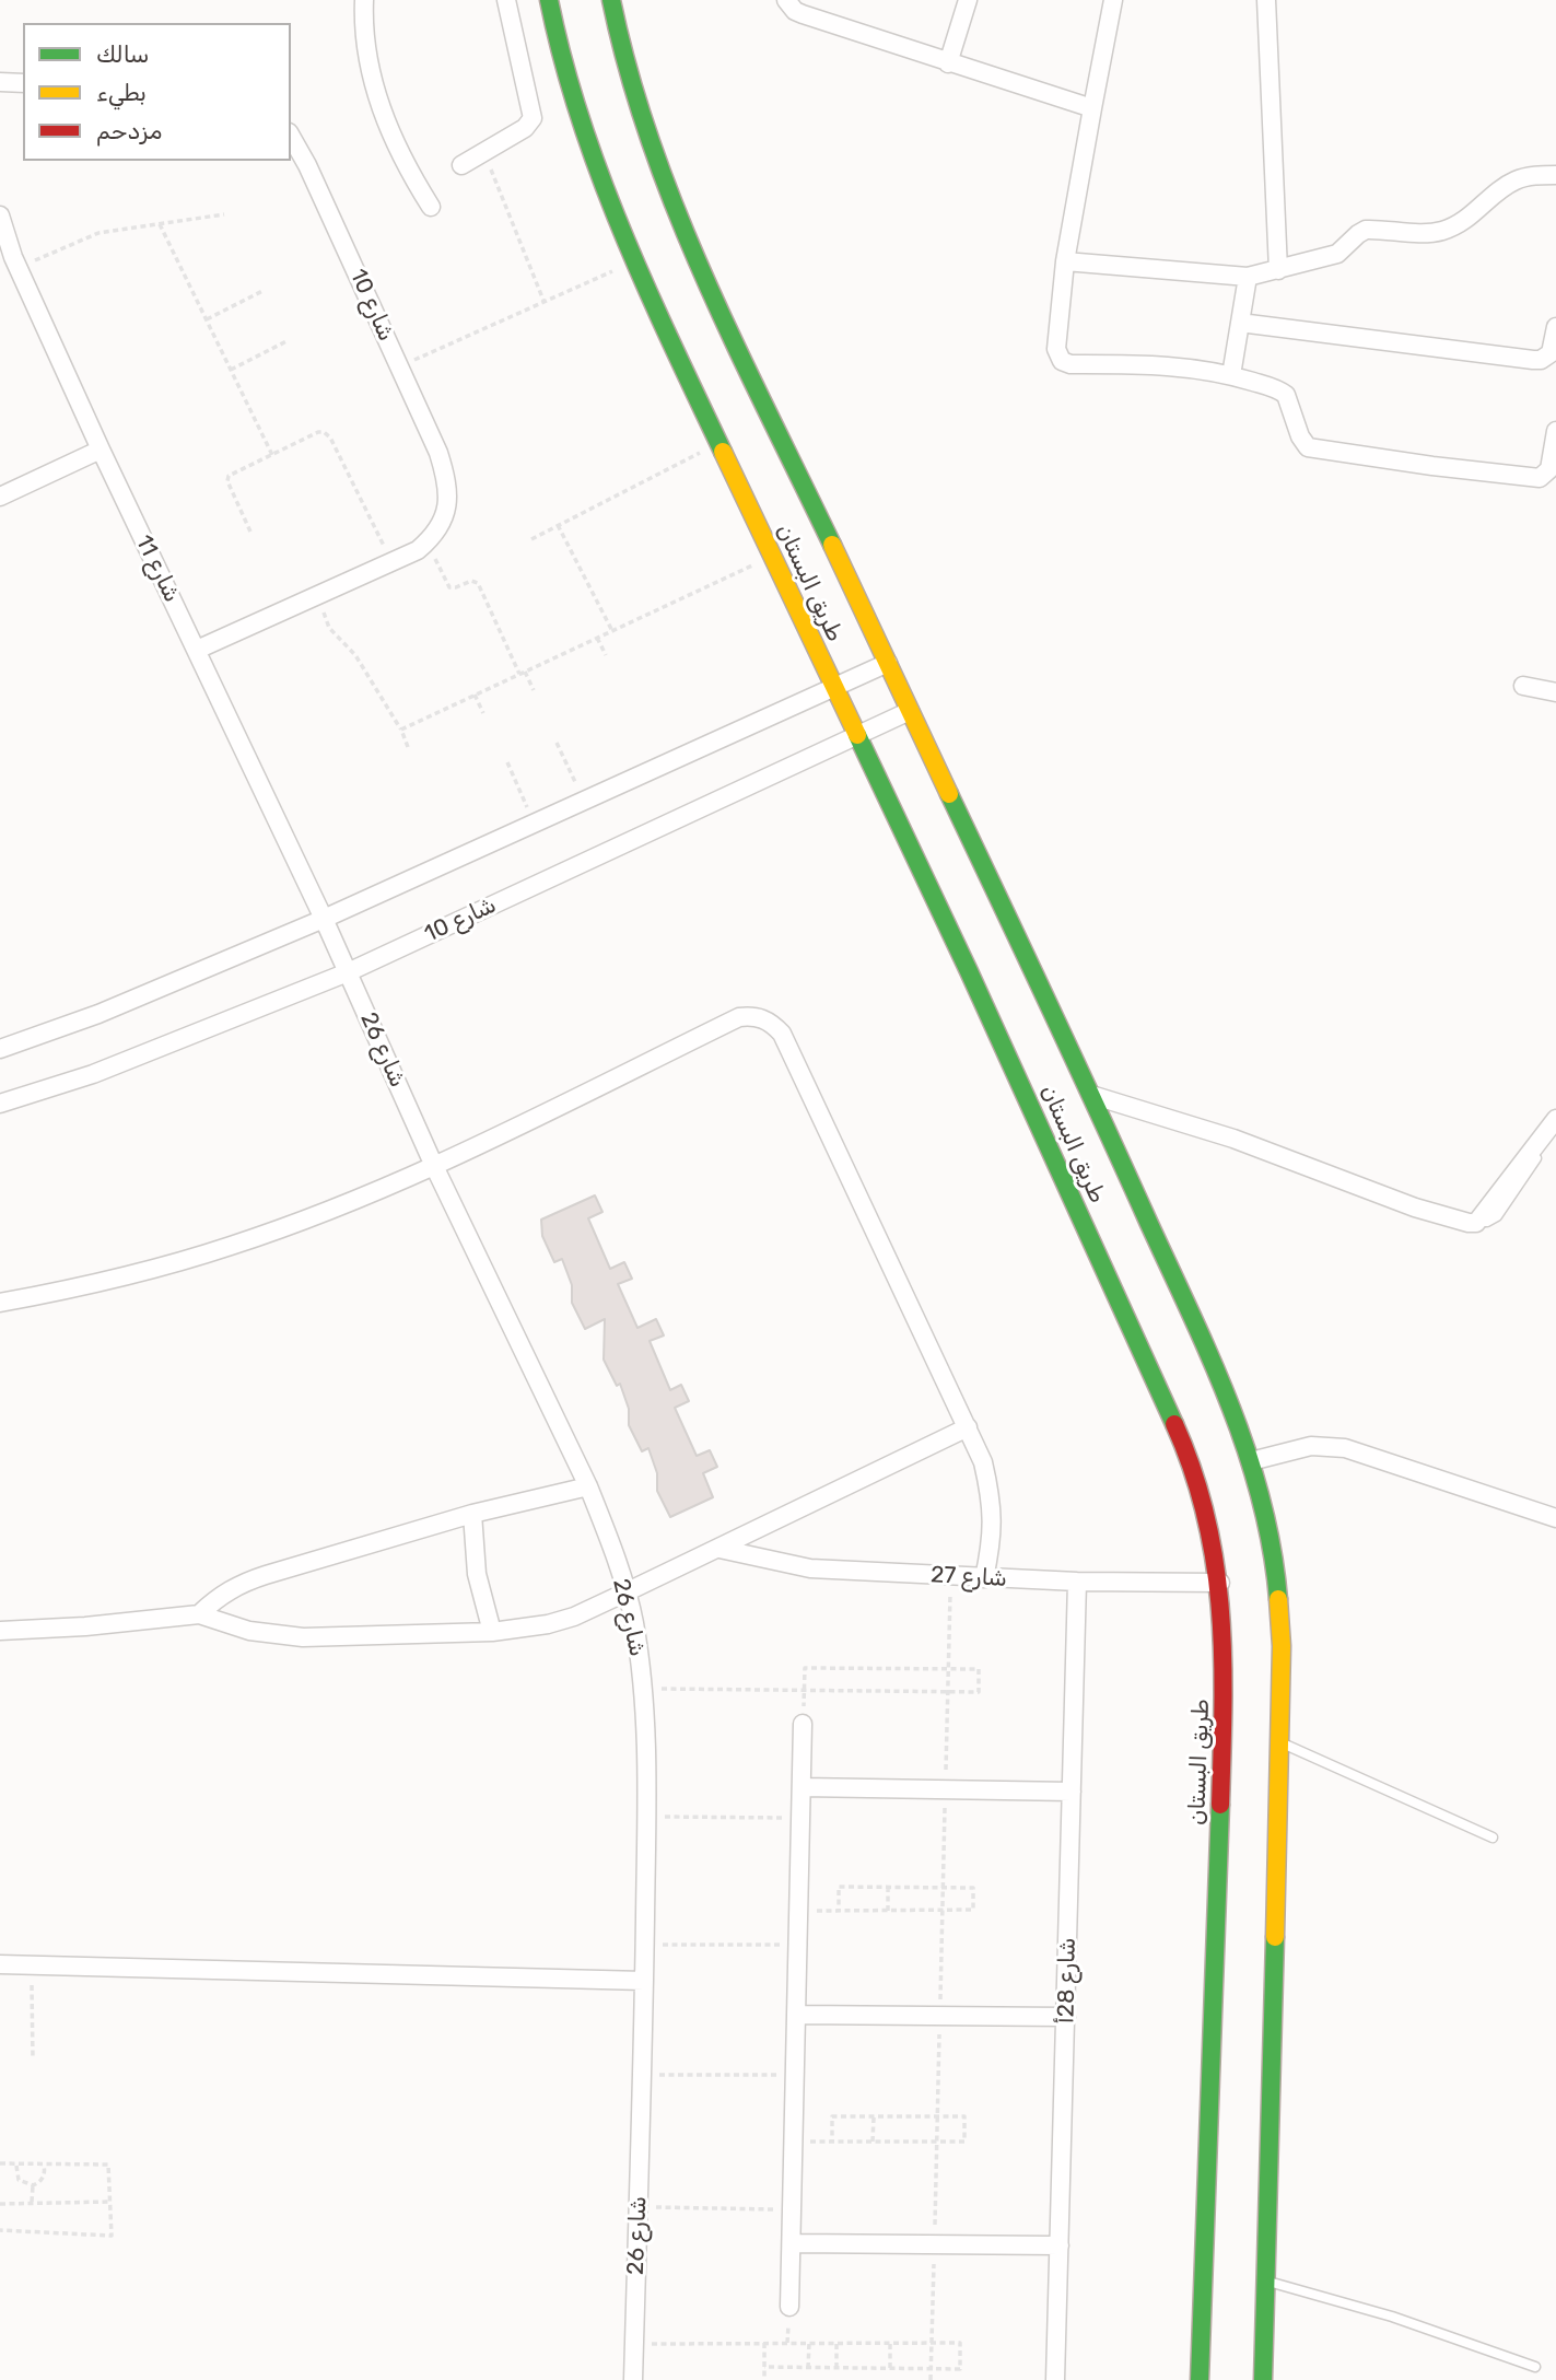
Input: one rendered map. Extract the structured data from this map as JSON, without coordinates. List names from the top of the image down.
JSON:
{
  "streets": {
    "main road": ["طريق البستان"],
    "street": [
      "شارع 10",
      "شارع 11",
      "شارع 26",
      "شارع 27",
      "شارع 28أ"
    ]
  },
  "crossings": [
    ["شارع 10", "طريق البستان"],
    ["شارع 10", "شارع 26"],
    ["شارع 11", "شارع 26"],
    ["طريق البستان", "شارع 27"],
    ["شارع 27", "شارع 28أ"]
  ],
  "legend": ["سالك", "بطيء", "مزدحم"]
}
